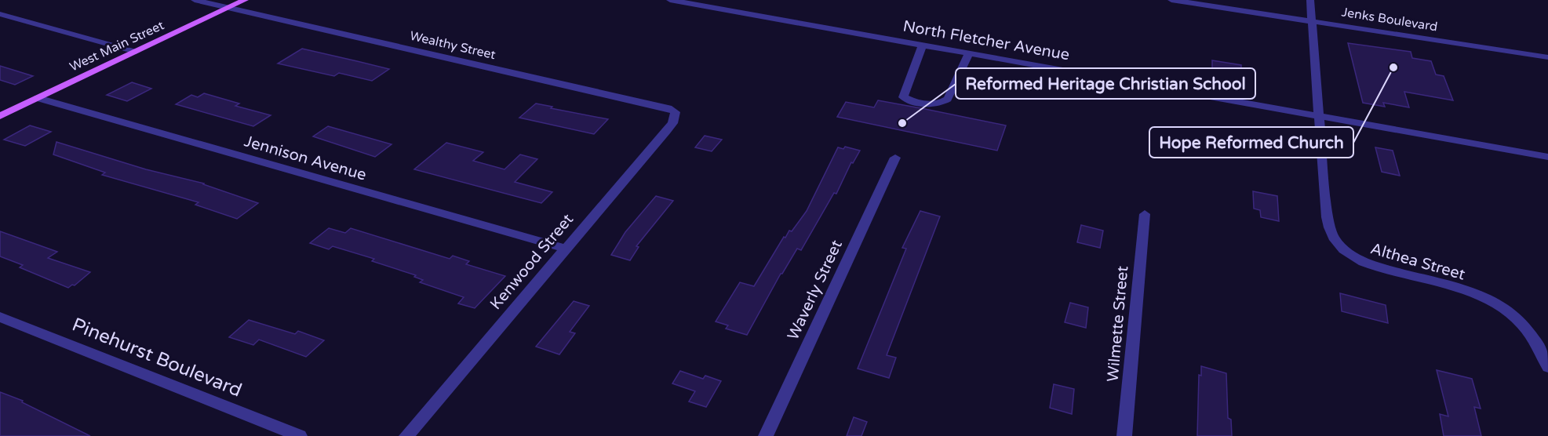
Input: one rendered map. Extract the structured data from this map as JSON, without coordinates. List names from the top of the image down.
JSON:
{
  "streets": {
    "main road": ["West Main Street"],
    "street": [
      "Jenks Boulevard",
      "North Fletcher Avenue",
      "Wealthy Street",
      "Jennison Avenue",
      "Kenwood Street",
      "Althea Street",
      "Waverly Street",
      "Wilmette Street",
      "Pinehurst Boulevard"
    ]
  },
  "crossings": [
    ["Jenks Boulevard", "Althea Street"],
    ["North Fletcher Avenue", "Althea Street"],
    ["Wealthy Street", "West Main Street"],
    ["Wealthy Street", "Kenwood Street"],
    ["West Main Street", "Jennison Avenue"],
    ["Jennison Avenue", "Kenwood Street"]
  ],
  "places": ["Hope Reformed Church", "Reformed Heritage Christian School"]
}
